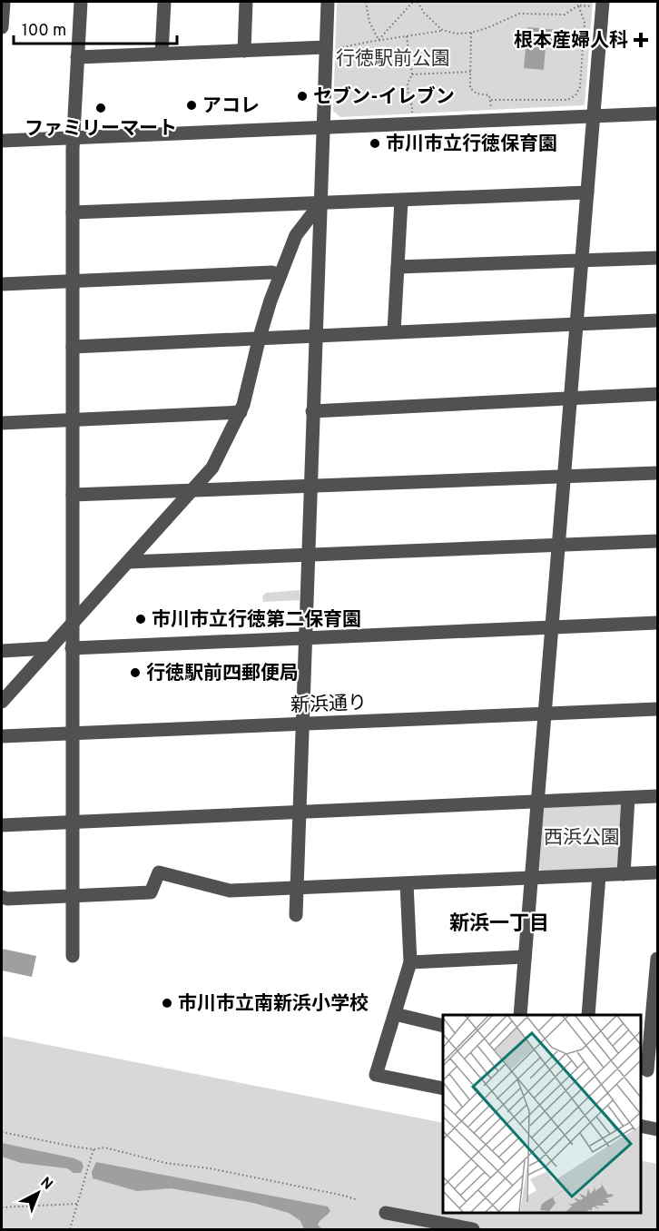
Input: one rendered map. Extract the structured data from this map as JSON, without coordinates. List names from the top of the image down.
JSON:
{
  "streets": {
    "street": ["新浜通り"]
  },
  "districts": ["新浜一丁目"],
  "parks": ["行徳駅前公園", "西浜公園"],
  "places": {
    "health": ["根本産婦人科"],
    "other": [
      "セブン-イレブン",
      "アコレ",
      "ファミリーマート",
      "市川市立行徳保育園",
      "市川市立行徳第二保育園",
      "行徳駅前四郵便局",
      "市川市立南新浜小学校"
    ]
  },
  "scale_bar": "100 m",
  "north": "top right"
}
